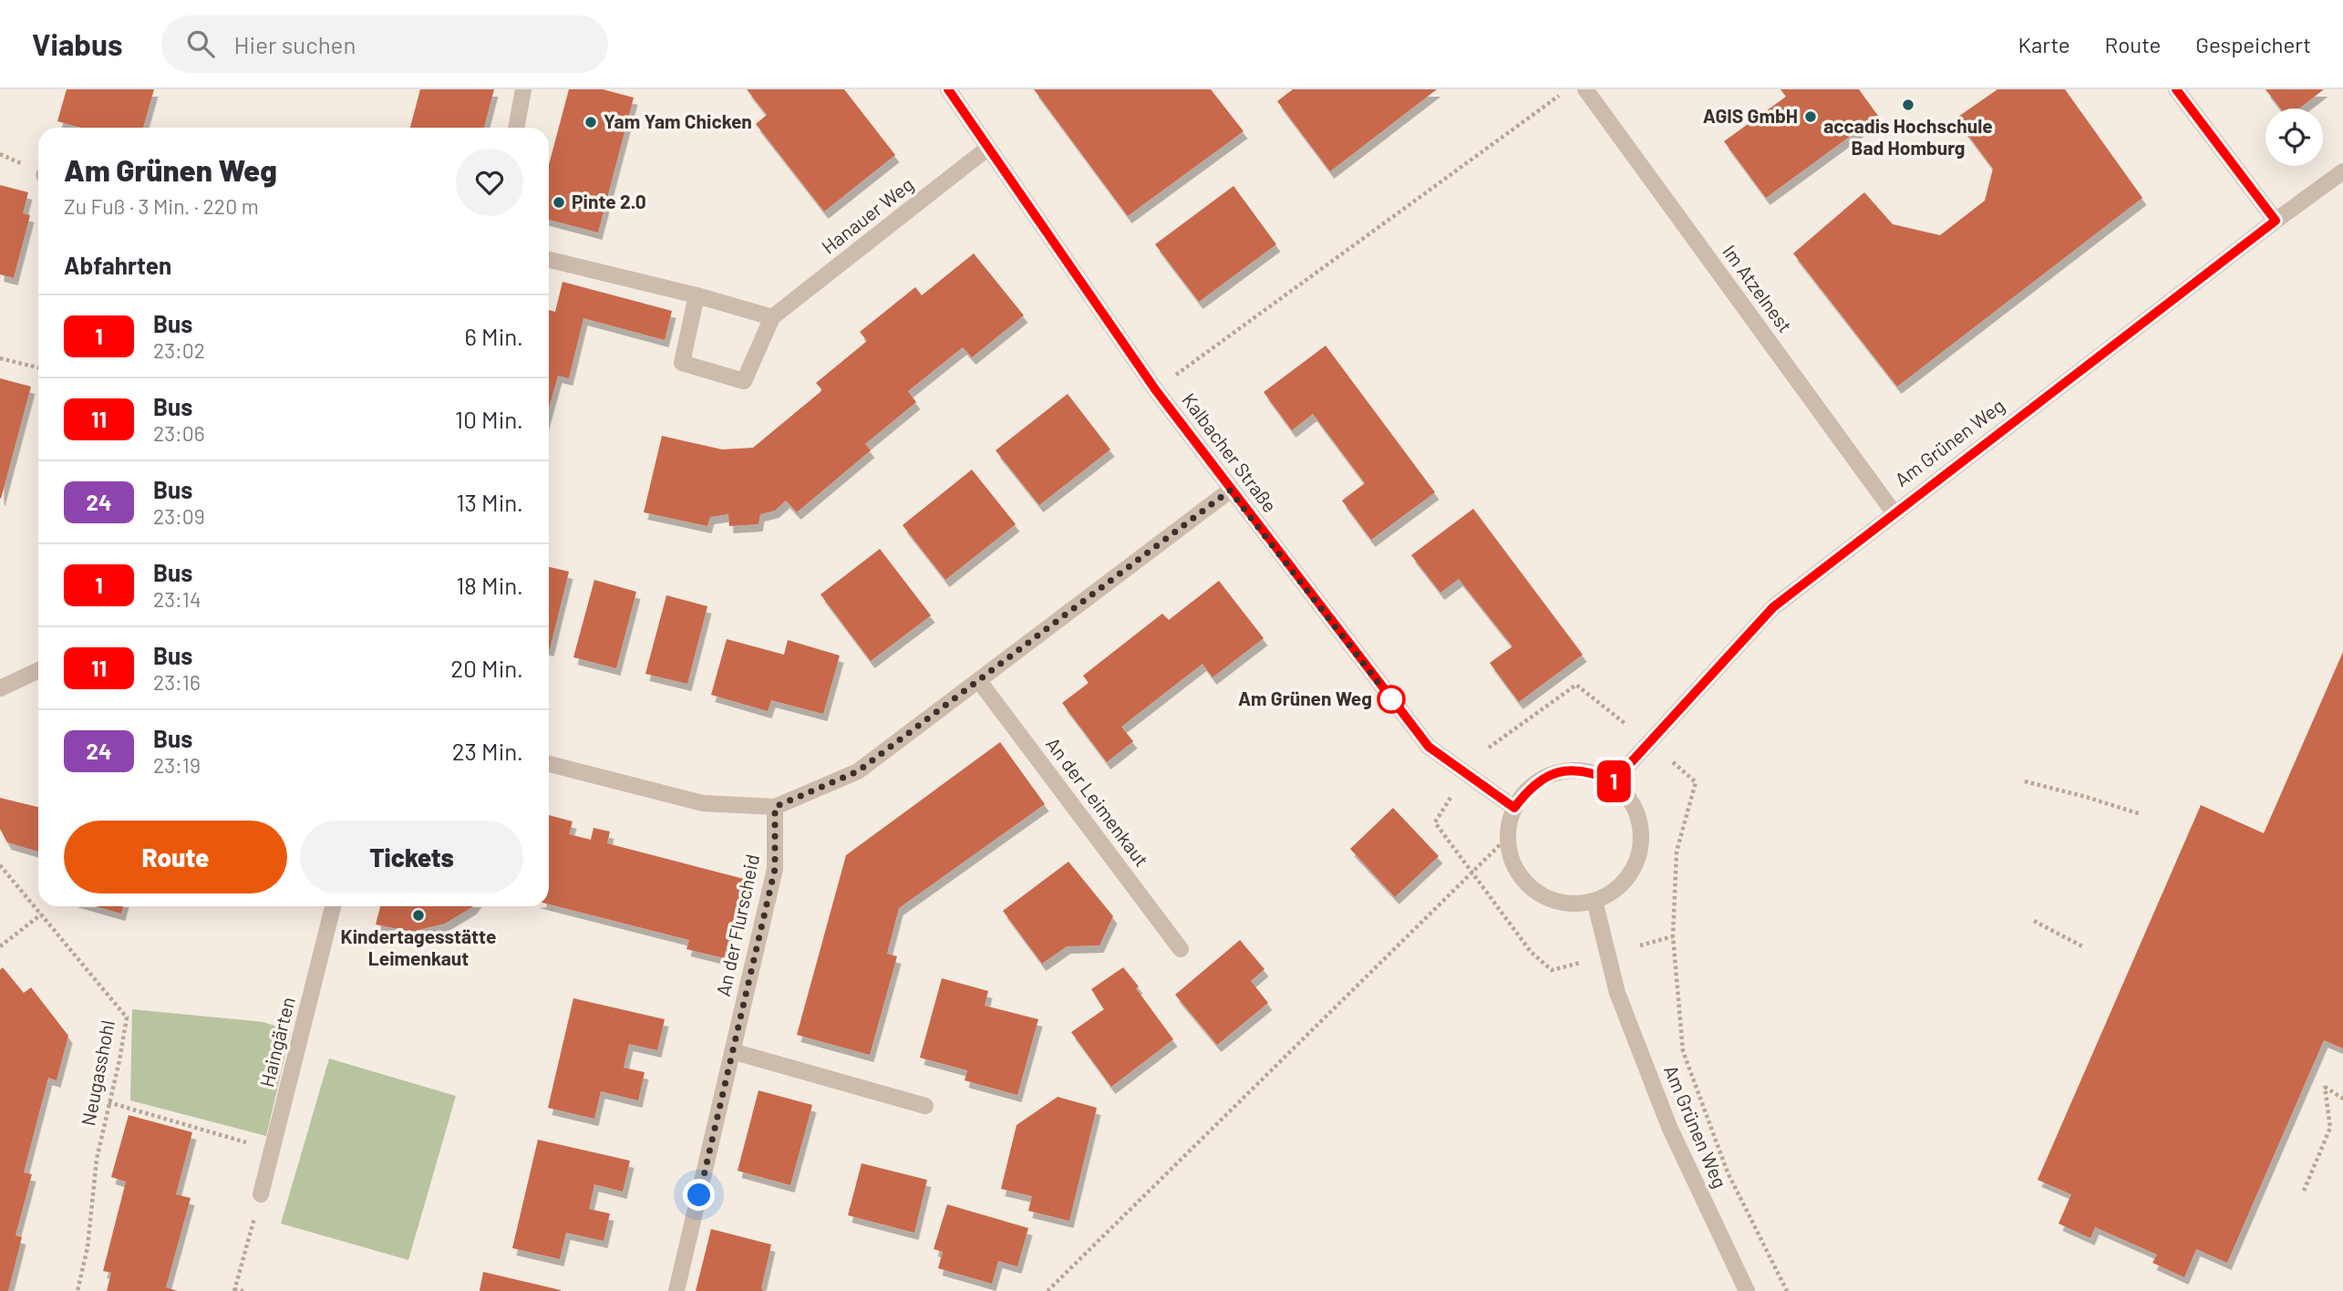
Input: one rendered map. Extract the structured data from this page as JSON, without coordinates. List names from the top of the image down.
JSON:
{
  "streets": {
    "street": [
      "Hanauer Weg",
      "Im Atzelnest",
      "Am Grünen Weg",
      "Kalbacher Straße",
      "An der Leimenkaut",
      "An der Flurscheid",
      "Haingärten"
    ],
    "path": ["Neugasshohl"]
  },
  "crossings": [
    ["Hanauer Weg", "Kalbacher Straße"],
    ["Im Atzelnest", "Am Grünen Weg"],
    ["Am Grünen Weg", "Kalbacher Straße"]
  ],
  "places": [
    "accadis Hochschule Bad Homburg",
    "AGIS GmbH",
    "Yam Yam Chicken",
    "Pinte 2.0",
    "Am Grünen Weg",
    "Kindertagesstätte Leimenkaut"
  ],
  "lines": ["bus line 1"],
  "page": {
    "header": "Viabus",
    "search": "Hier suchen",
    "nav": ["Karte", "Route", "Gespeichert"],
    "on_map": "1",
    "heading": [
      ["Am Grünen Weg", "Zu Fuß · 3 Min. · 220 m"],
      "Abfahrten"
    ],
    "list": [
      {
        "mark": "1",
        "name": "Bus",
        "note": "23:02",
        "value": "6 Min."
      },
      {
        "mark": "11",
        "name": "Bus",
        "note": "23:06",
        "value": "10 Min."
      },
      {
        "mark": "24",
        "name": "Bus",
        "note": "23:09",
        "value": "13 Min."
      },
      {
        "mark": "1",
        "name": "Bus",
        "note": "23:14",
        "value": "18 Min."
      },
      {
        "mark": "11",
        "name": "Bus",
        "note": "23:16",
        "value": "20 Min."
      },
      {
        "mark": "24",
        "name": "Bus",
        "note": "23:19",
        "value": "23 Min."
      }
    ],
    "buttons": ["Route", "Tickets"]
  }
}
